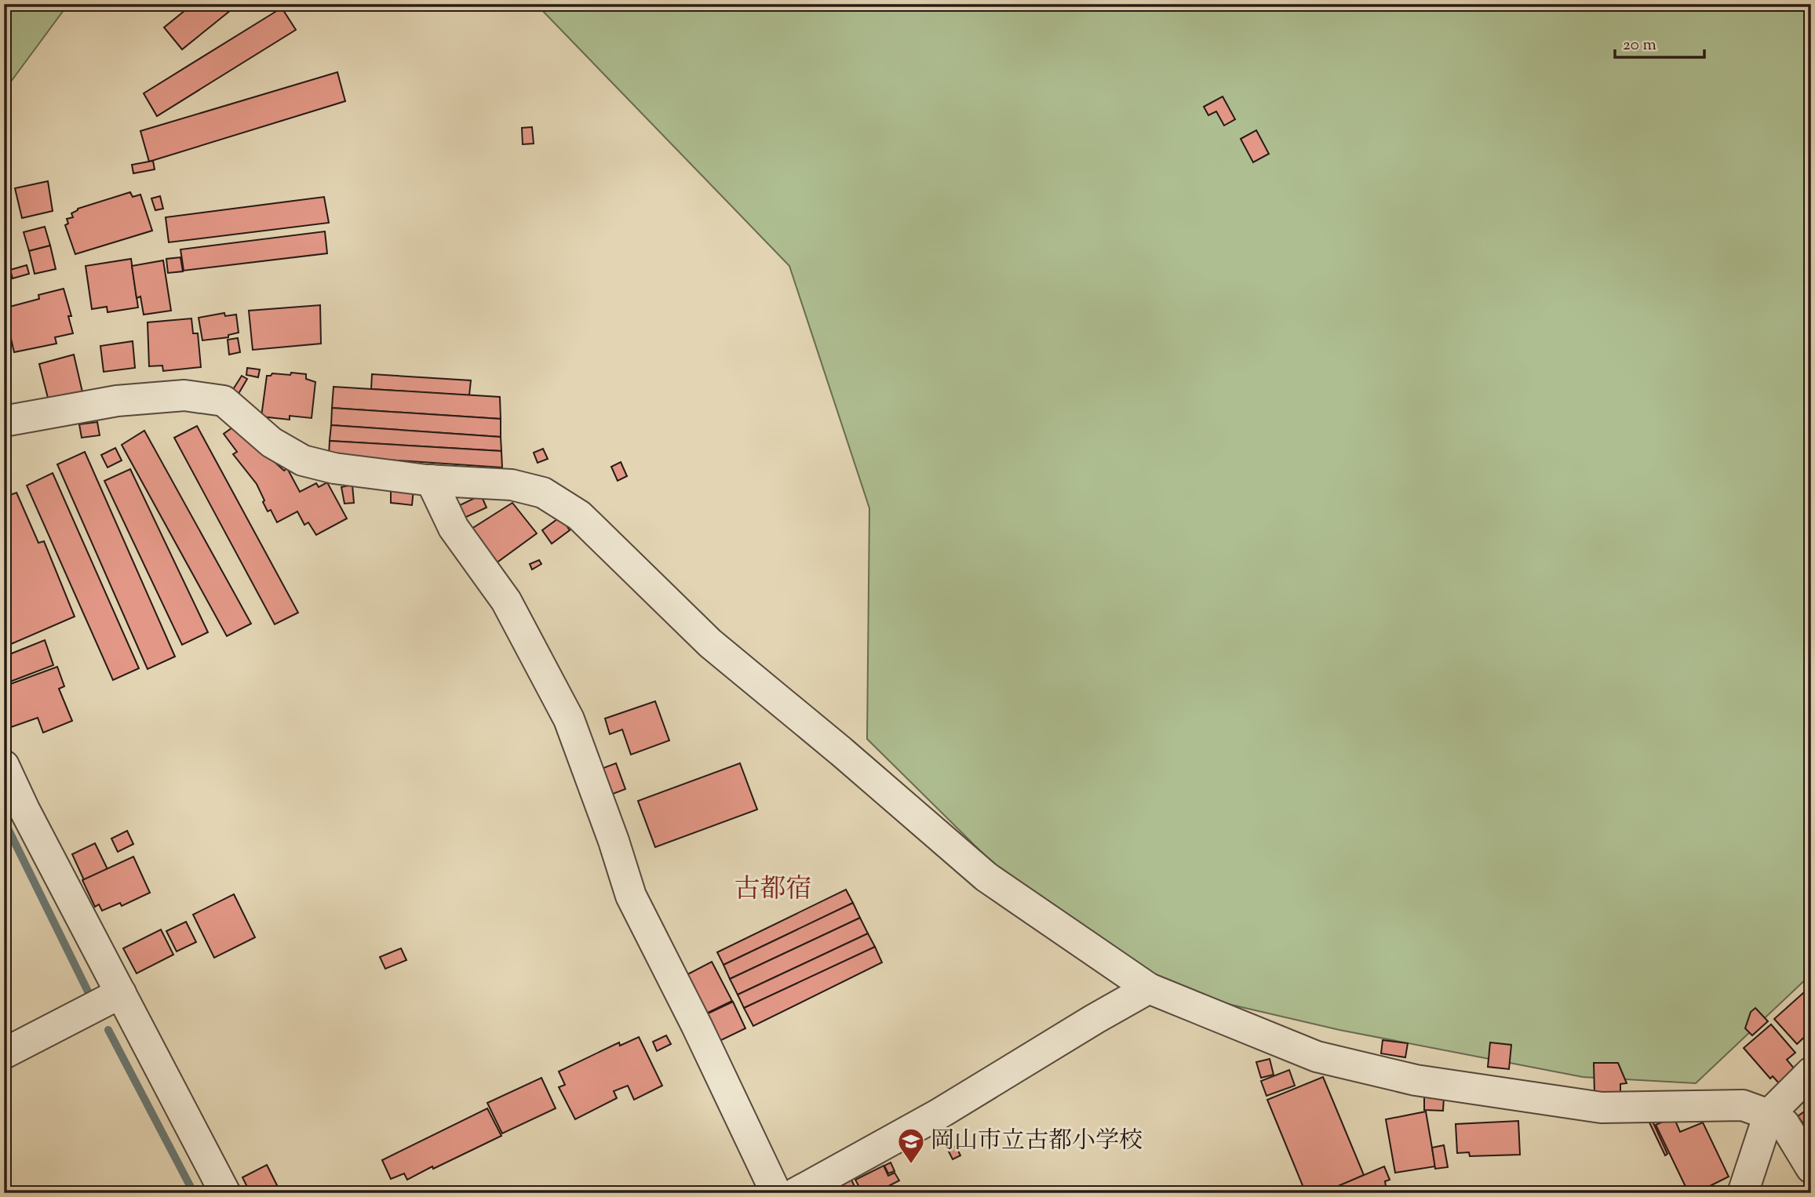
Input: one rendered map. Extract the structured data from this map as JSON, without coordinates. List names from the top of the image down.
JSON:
{
  "districts": ["古都宿"],
  "places": {
    "school or university": ["岡山市立古都小学校"]
  },
  "scale_bar": "20 m"
}
